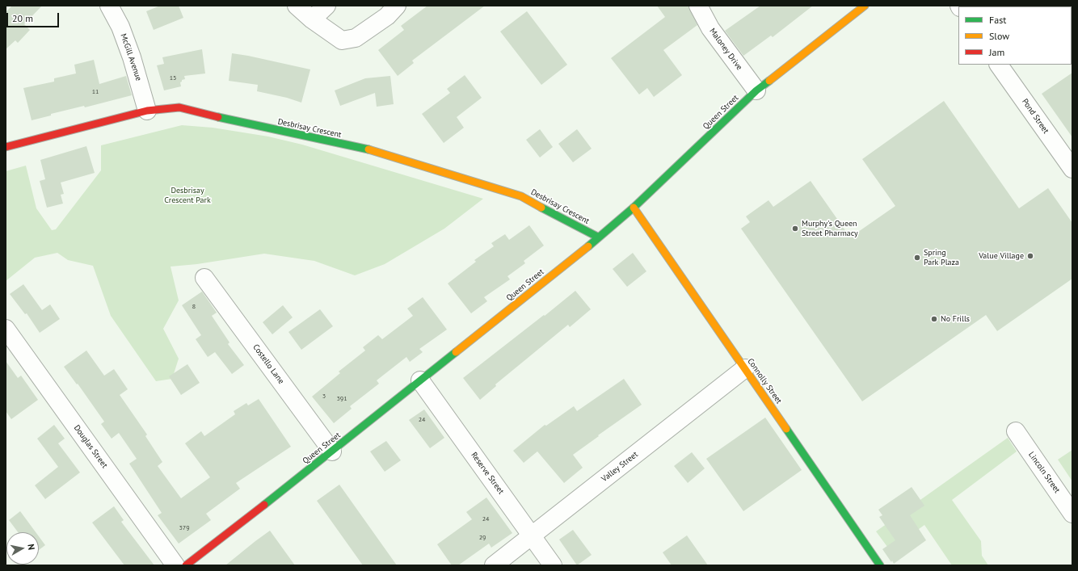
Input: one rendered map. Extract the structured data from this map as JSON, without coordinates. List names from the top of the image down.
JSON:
{
  "streets": {
    "street": [
      "Maloney Drive",
      "McGill Avenue",
      "Queen Street",
      "Pond Street",
      "Desbrisay Crescent",
      "Costello Lane",
      "Connolly Street",
      "Douglas Street",
      "Valley Street",
      "Lincoln Street",
      "Reserve Street"
    ]
  },
  "crossings": [
    ["Maloney Drive", "Queen Street"],
    ["McGill Avenue", "Desbrisay Crescent"],
    ["Queen Street", "Desbrisay Crescent"],
    ["Queen Street", "Costello Lane"],
    ["Queen Street", "Connolly Street"],
    ["Queen Street", "Reserve Street"],
    ["Connolly Street", "Valley Street"],
    ["Valley Street", "Reserve Street"]
  ],
  "parks": ["Desbrisay Crescent Park"],
  "places": [
    "Murphy's Queen Street Pharmacy",
    "Value Village",
    "Spring Park Plaza",
    "No Frills"
  ],
  "house_numbers": [
    "15",
    "11",
    "8",
    "3",
    "391",
    "24",
    "24",
    "379",
    "29"
  ],
  "legend": ["Fast", "Slow", "Jam"],
  "scale_bar": "20 m",
  "north": "right"
}
